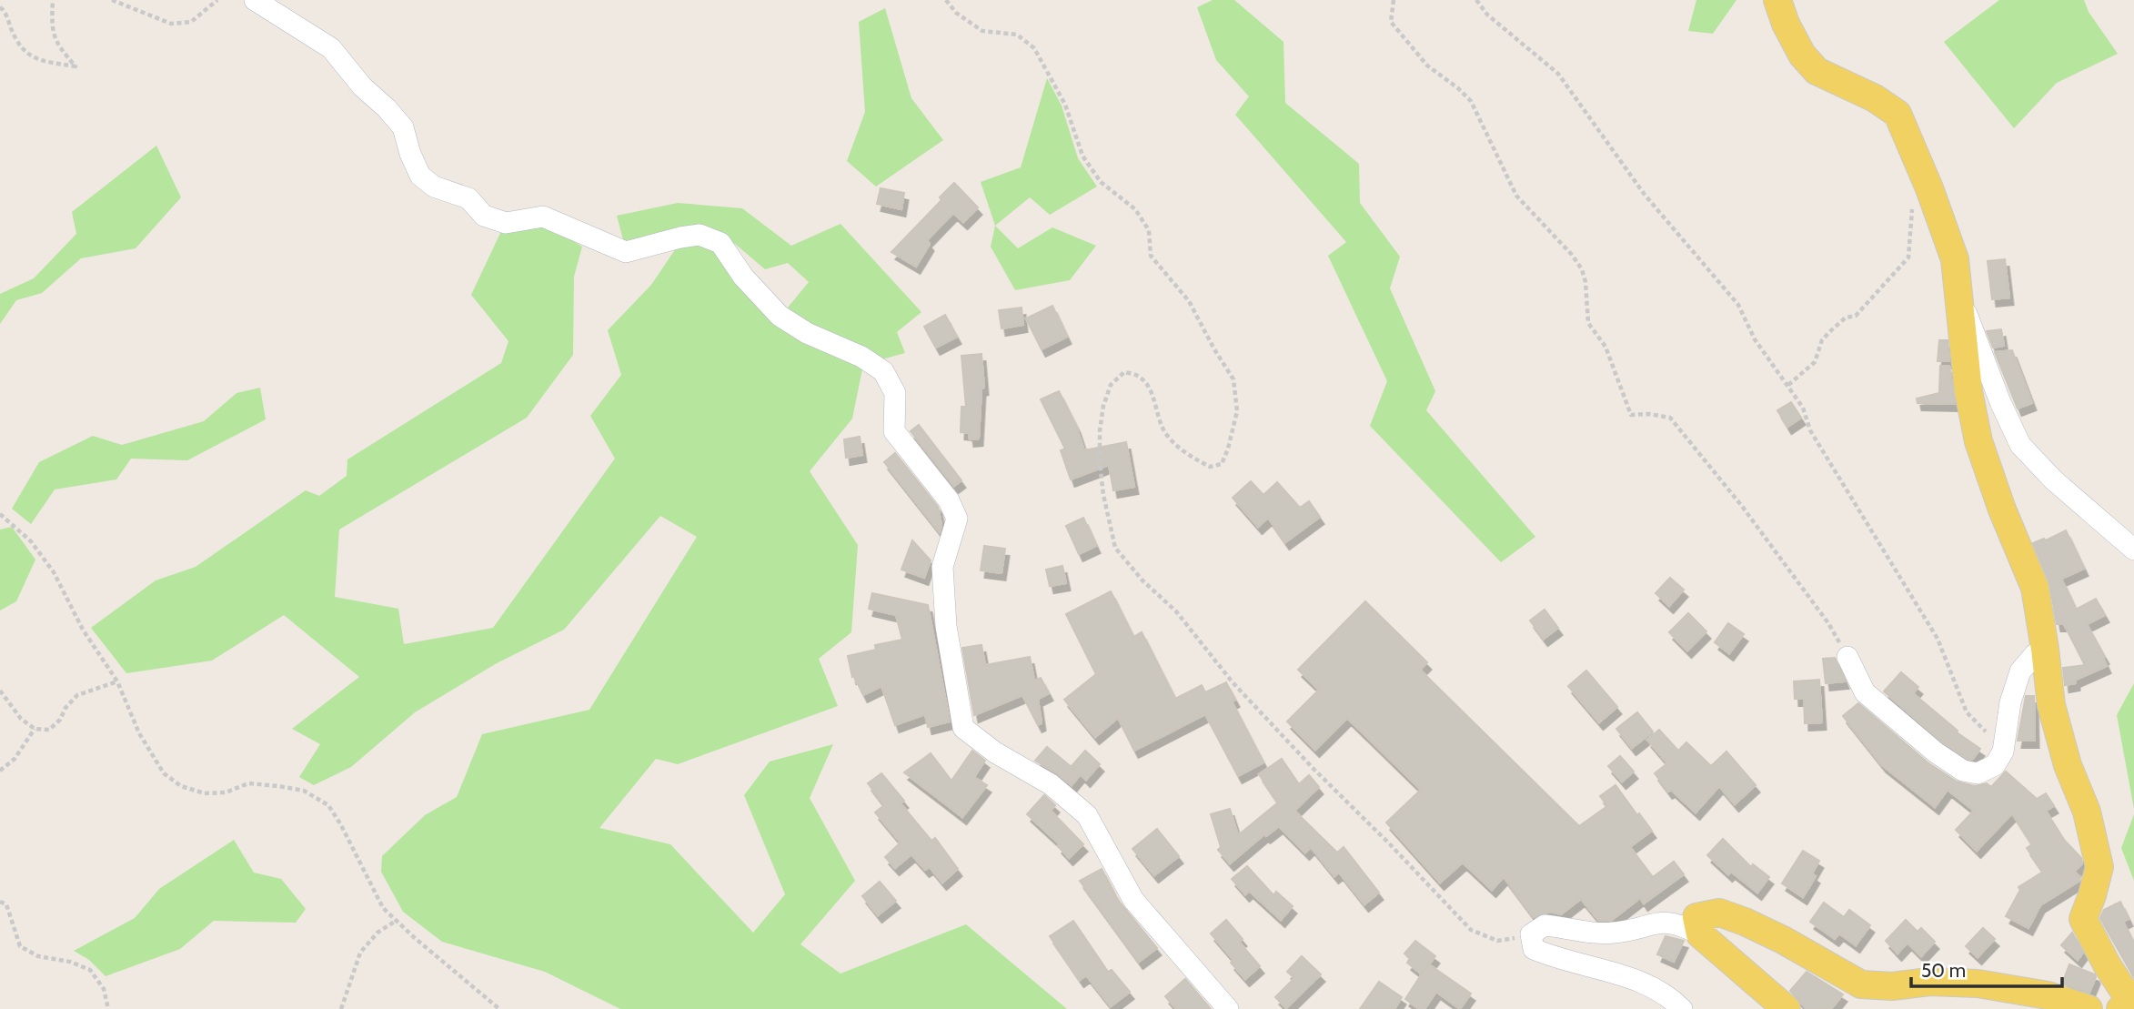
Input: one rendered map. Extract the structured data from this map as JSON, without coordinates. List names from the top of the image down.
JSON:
{
  "scale_bar": "50 m"
}
